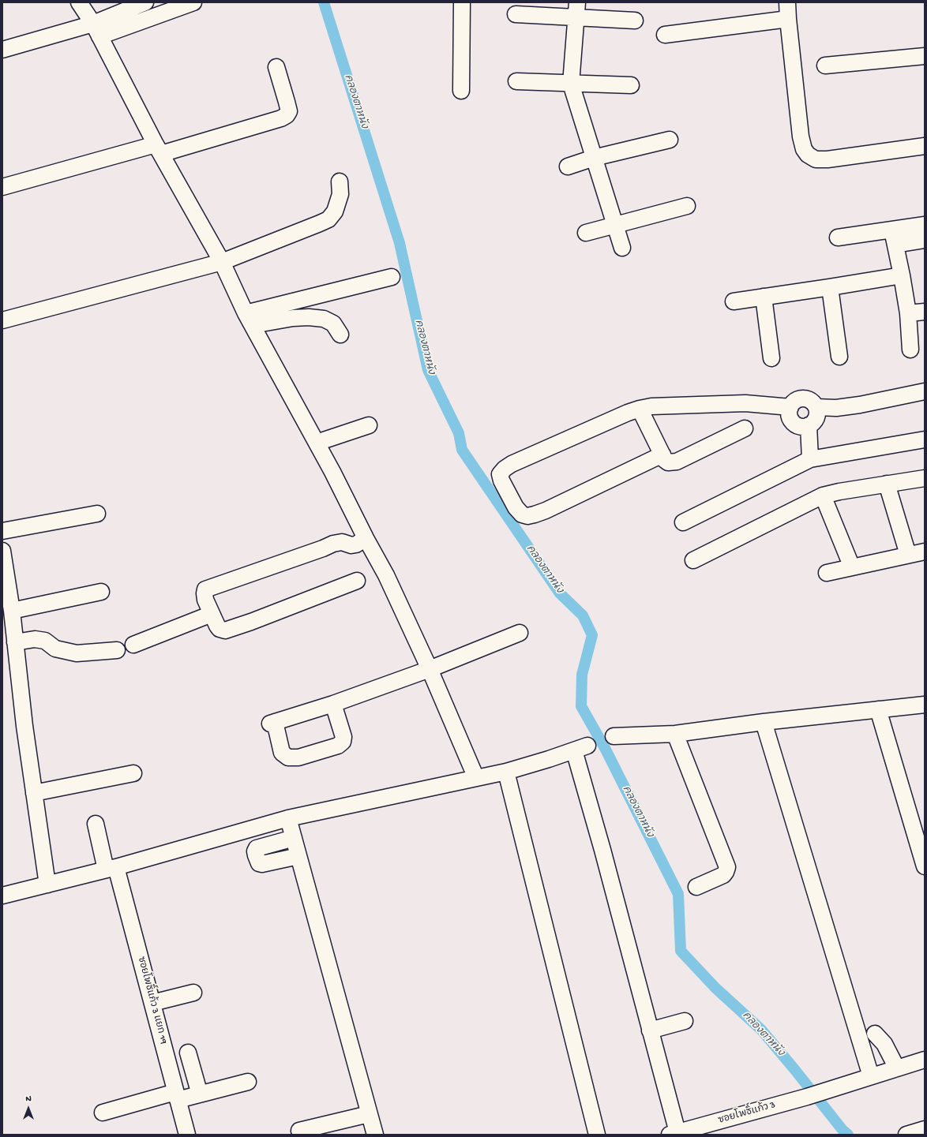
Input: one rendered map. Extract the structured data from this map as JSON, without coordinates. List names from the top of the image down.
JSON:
{
  "streets": {
    "street": ["ซอยโพธิ์แก้ว 3 แยก 19", "ซอยโพธิ์แก้ว 3"]
  },
  "water": ["คลองตาหนัง"],
  "north": "top"
}
